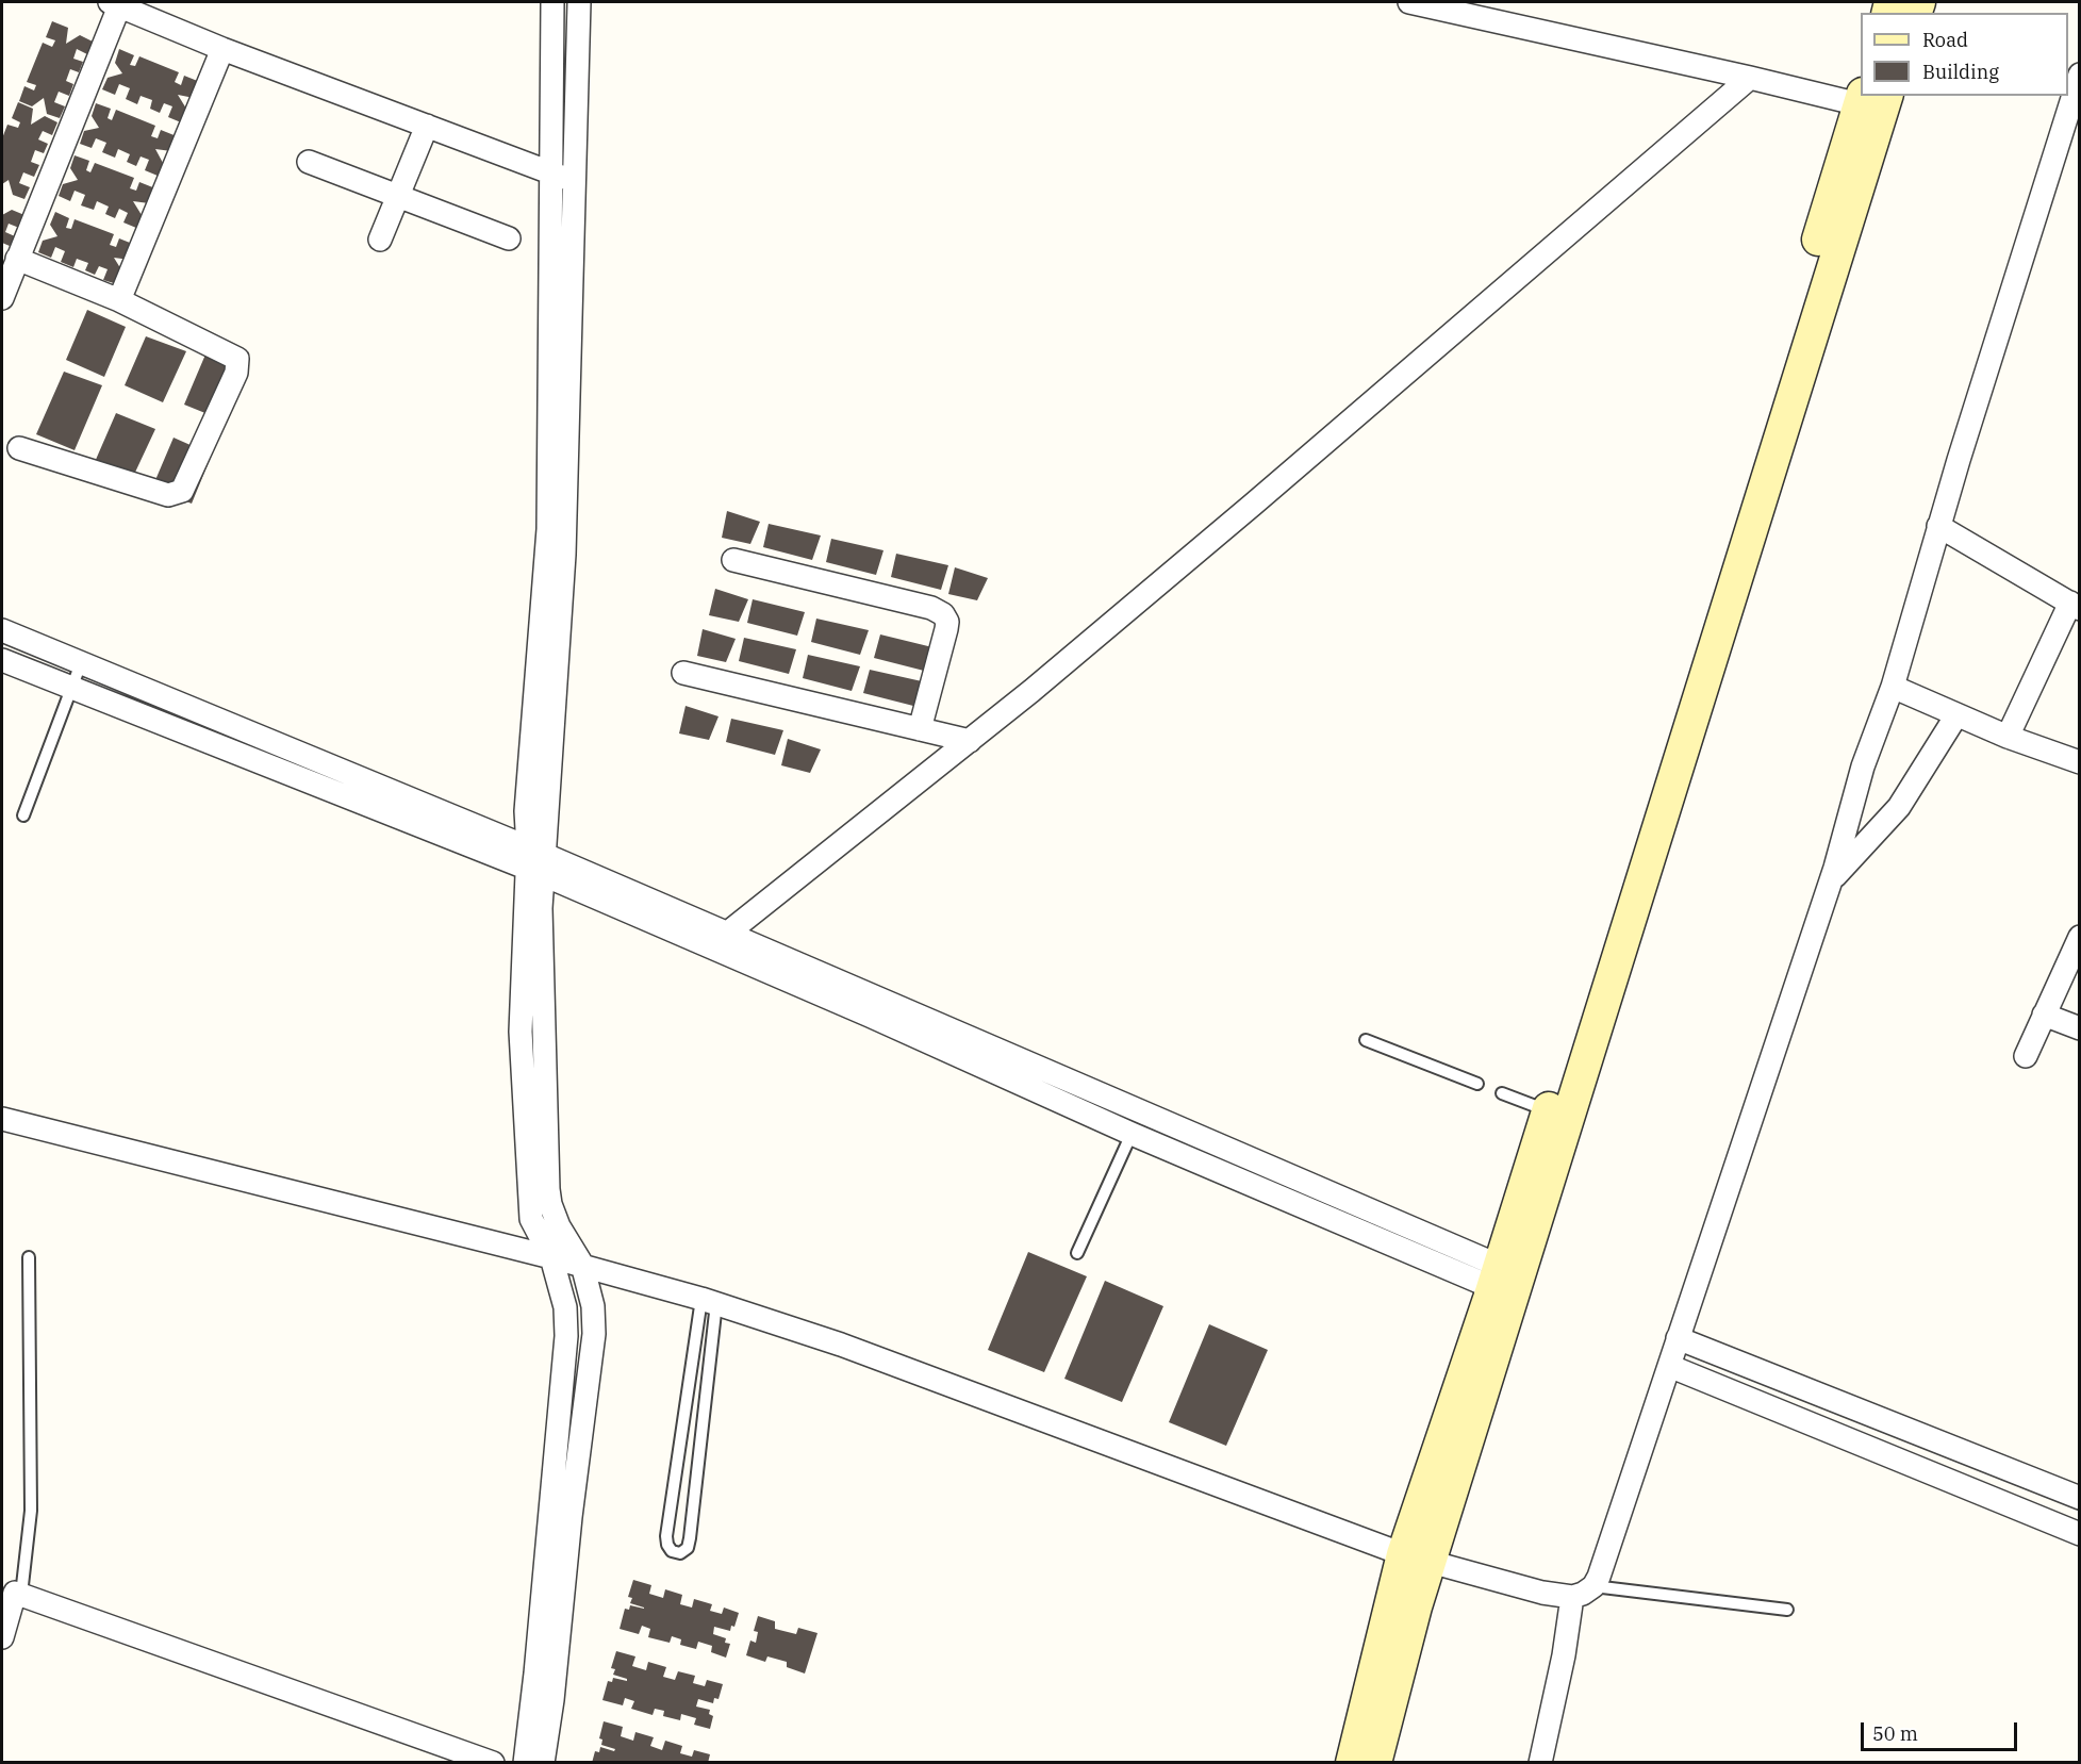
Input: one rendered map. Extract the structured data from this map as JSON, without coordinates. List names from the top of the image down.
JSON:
{
  "legend": ["Road", "Building"],
  "scale_bar": "50 m"
}
